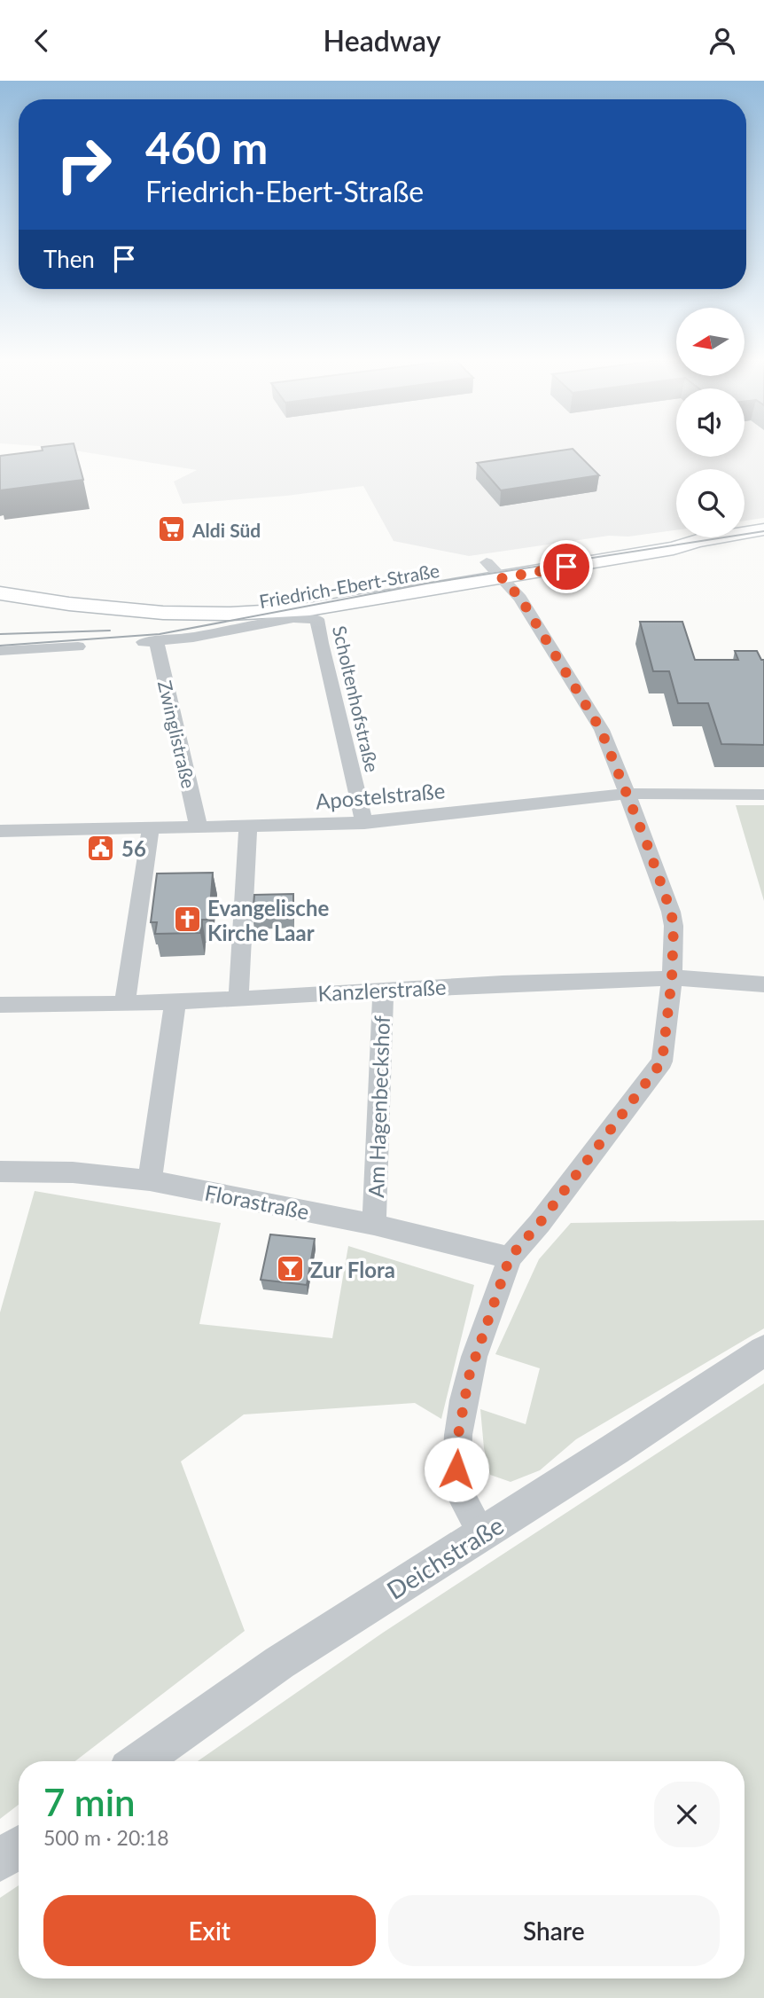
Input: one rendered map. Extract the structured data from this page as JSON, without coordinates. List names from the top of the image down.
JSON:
{
  "streets": {
    "main road": ["Friedrich-Ebert-Straße"],
    "street": [
      "Scholtenhofstraße",
      "Zwinglistraße",
      "Apostelstraße",
      "Kanzlerstraße",
      "Am Hagenbeckshof",
      "Florastraße",
      "Deichstraße"
    ]
  },
  "crossings": [
    ["Friedrich-Ebert-Straße", "Scholtenhofstraße"],
    ["Friedrich-Ebert-Straße", "Zwinglistraße"],
    ["Scholtenhofstraße", "Apostelstraße"],
    ["Zwinglistraße", "Apostelstraße"],
    ["Kanzlerstraße", "Am Hagenbeckshof"],
    ["Am Hagenbeckshof", "Florastraße"]
  ],
  "places": {
    "supermarket": ["Aldi Süd"],
    "public building": ["56"],
    "church": ["Evangelische Kirche Laar"],
    "bar": ["Zur Flora"]
  },
  "north": "left",
  "page": {
    "header": "Headway",
    "turn": ["460 m", "Friedrich-Ebert-Straße"],
    "then": "Then",
    "heading": ["7 min", "500 m · 20:18"],
    "buttons": ["Exit", "Share"]
  }
}
